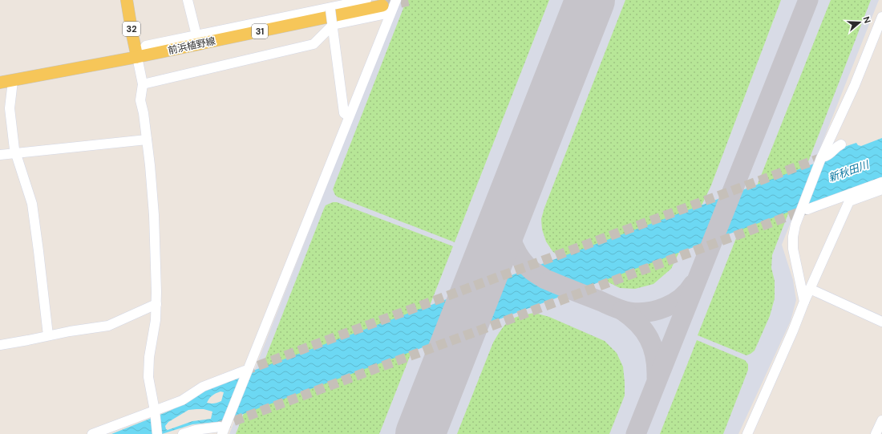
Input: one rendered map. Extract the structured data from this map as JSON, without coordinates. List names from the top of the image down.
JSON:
{
  "streets": {
    "main road": ["32", "31", "前浜植野線"]
  },
  "crossings": [
    ["32", "前浜植野線"]
  ],
  "water": ["新秋田川"],
  "north": "right"
}
